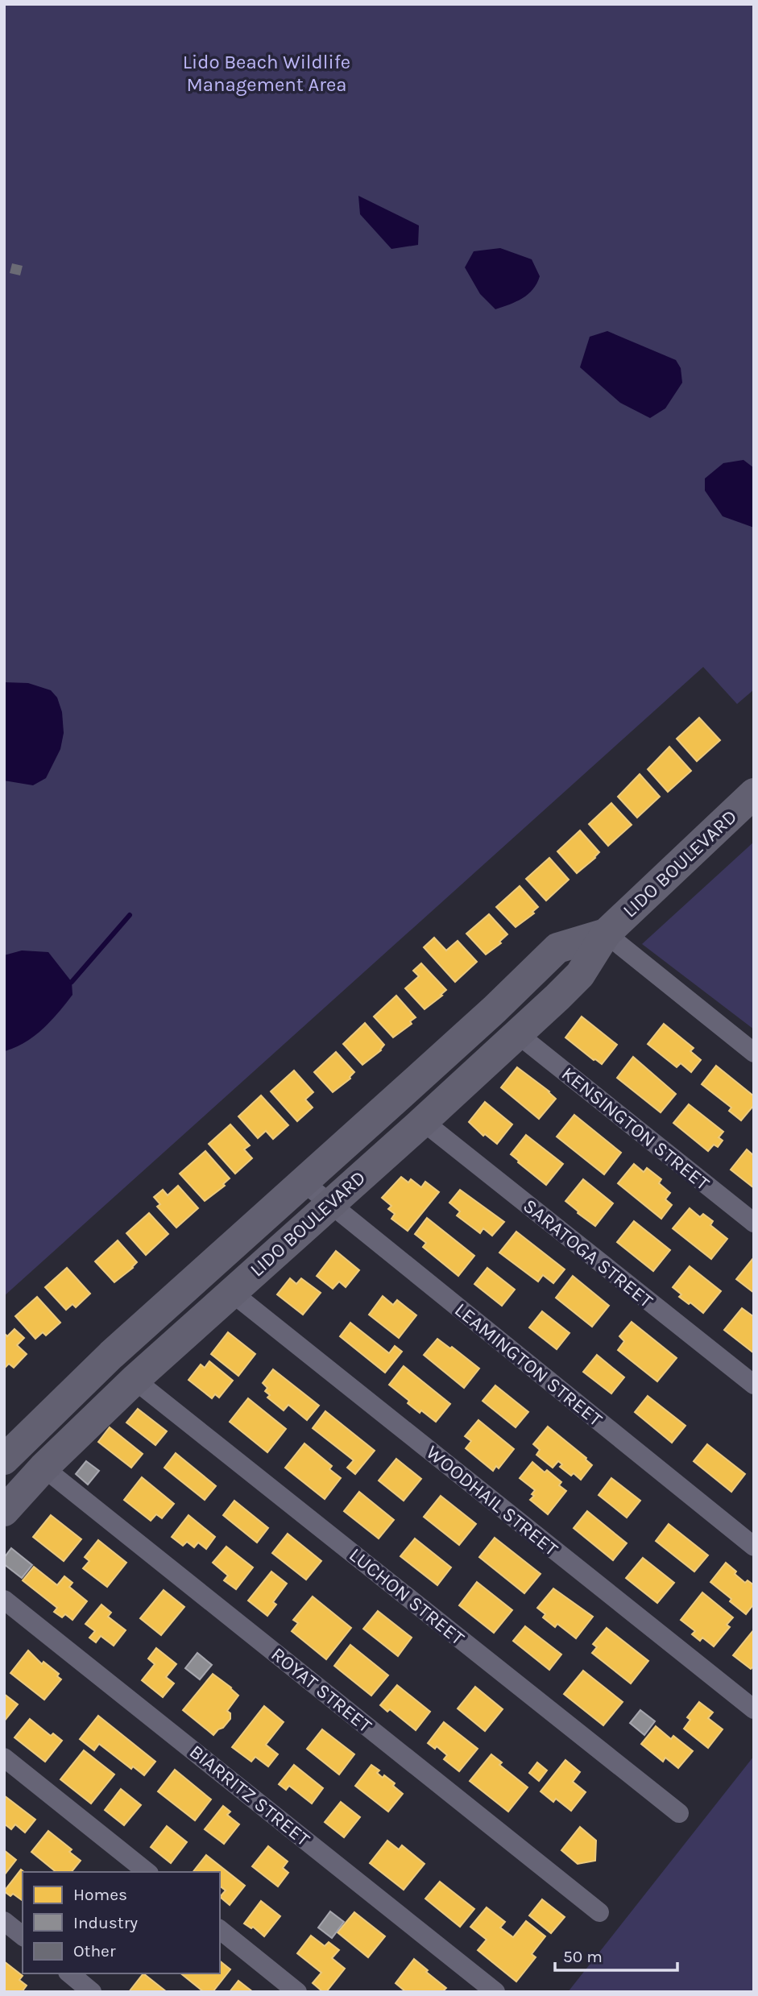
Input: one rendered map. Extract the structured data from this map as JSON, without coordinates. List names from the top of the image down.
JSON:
{
  "streets": {
    "highway": ["LIDO BOULEVARD"],
    "street": [
      "KENSINGTON STREET",
      "SARATOGA STREET",
      "LEAMINGTON STREET",
      "WOODHAIL STREET",
      "LUCHON STREET",
      "ROYAT STREET",
      "BIARRITZ STREET"
    ]
  },
  "crossings": [
    ["LIDO BOULEVARD", "KENSINGTON STREET"],
    ["LIDO BOULEVARD", "SARATOGA STREET"],
    ["LIDO BOULEVARD", "LEAMINGTON STREET"],
    ["LIDO BOULEVARD", "WOODHAIL STREET"],
    ["LIDO BOULEVARD", "LUCHON STREET"],
    ["LIDO BOULEVARD", "ROYAT STREET"]
  ],
  "parks": ["Lido Beach Wildlife Management Area"],
  "legend": ["Homes", "Industry", "Other"],
  "scale_bar": "50 m"
}
